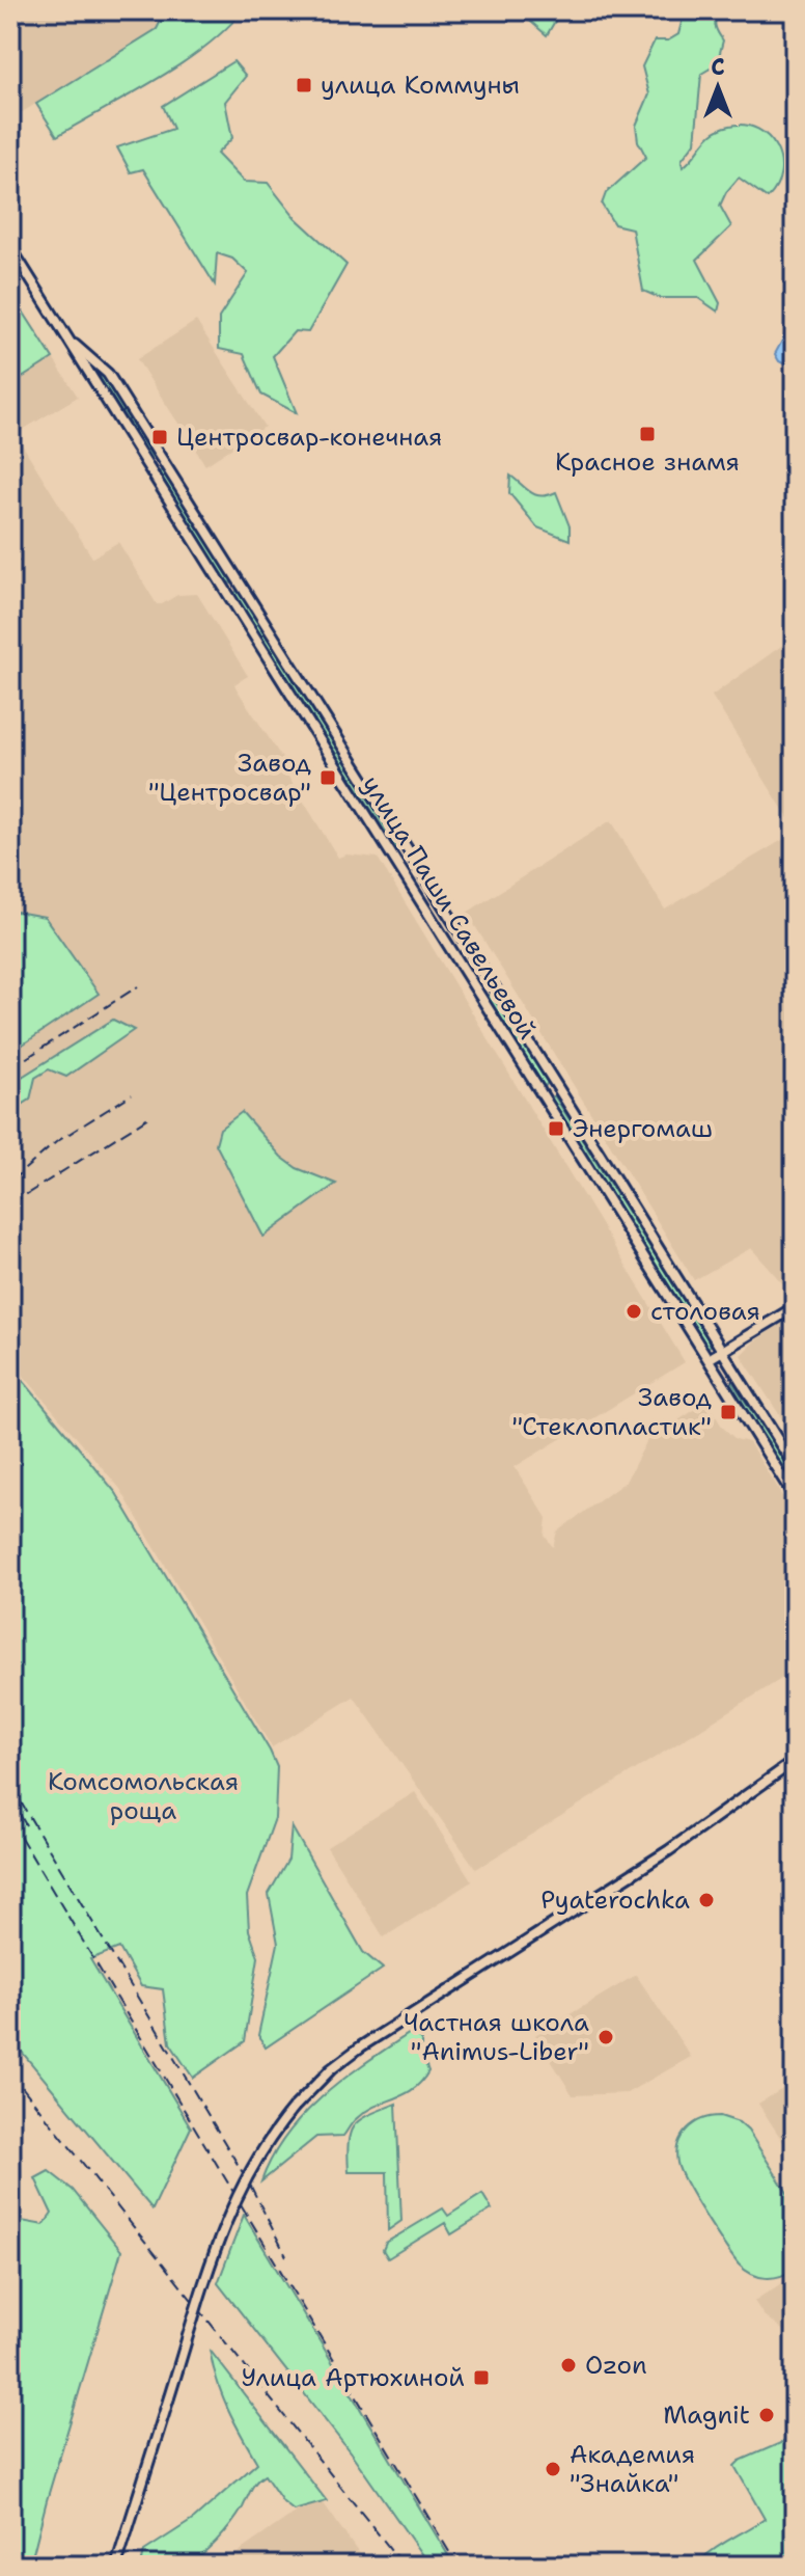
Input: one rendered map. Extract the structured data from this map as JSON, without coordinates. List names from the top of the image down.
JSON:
{
  "streets": {
    "street": ["улица Паши Савельевой"]
  },
  "parks": ["Комсомольская роща"],
  "places": {
    "transit": [
      "улица Коммуны",
      "Красное знамя",
      "Центросвар-конечная",
      "Завод \"Центросвар\"",
      "Энергомаш",
      "Завод \"Стеклопластик\"",
      "Улица Артюхиной"
    ],
    "other": [
      "столовая",
      "Pyaterochka",
      "Частная школа \"Animus-Liber\"",
      "Ozon",
      "Magnit",
      "Академия \"Знайка\""
    ]
  },
  "north": "top"
}
